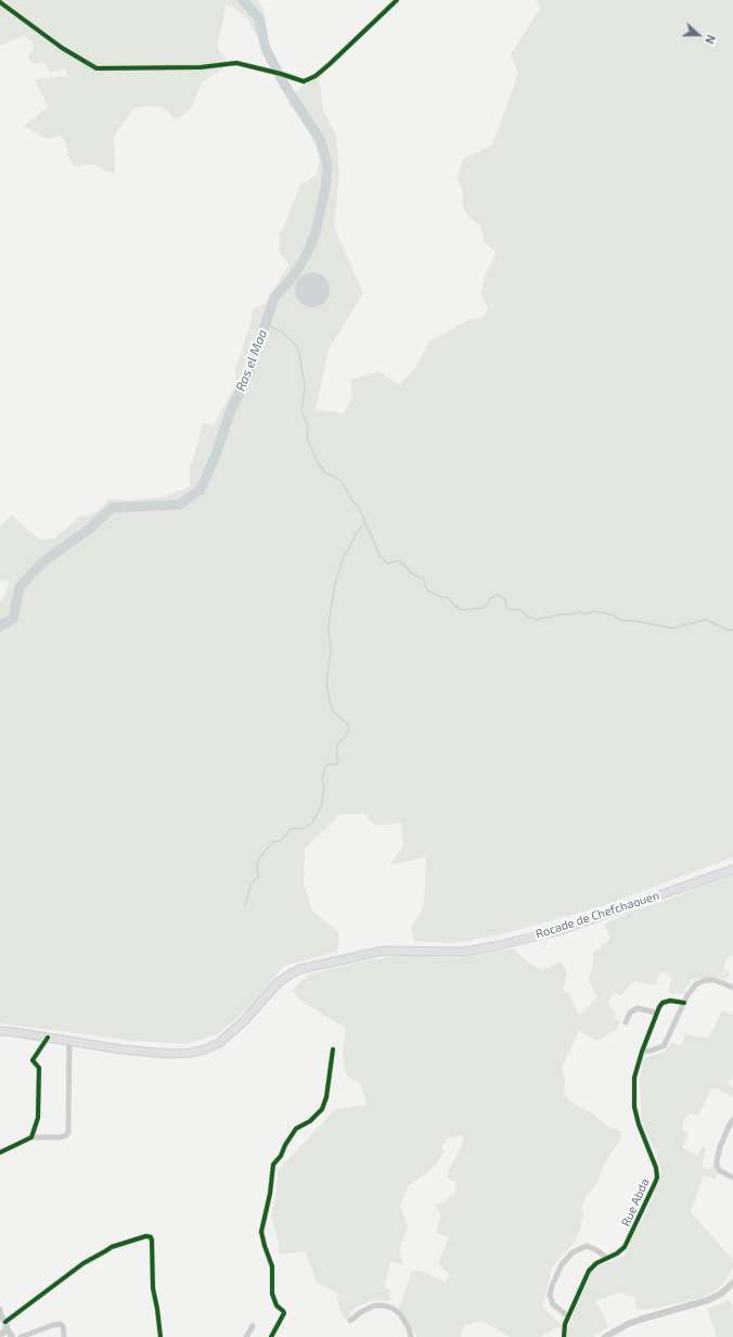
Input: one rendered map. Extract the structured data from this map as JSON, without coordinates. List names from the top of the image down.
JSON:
{
  "streets": {
    "main road": ["Rocade de Chefchaouen"],
    "street": ["Rue Abda"]
  },
  "water": ["Ras el Maa"],
  "north": "right"
}
